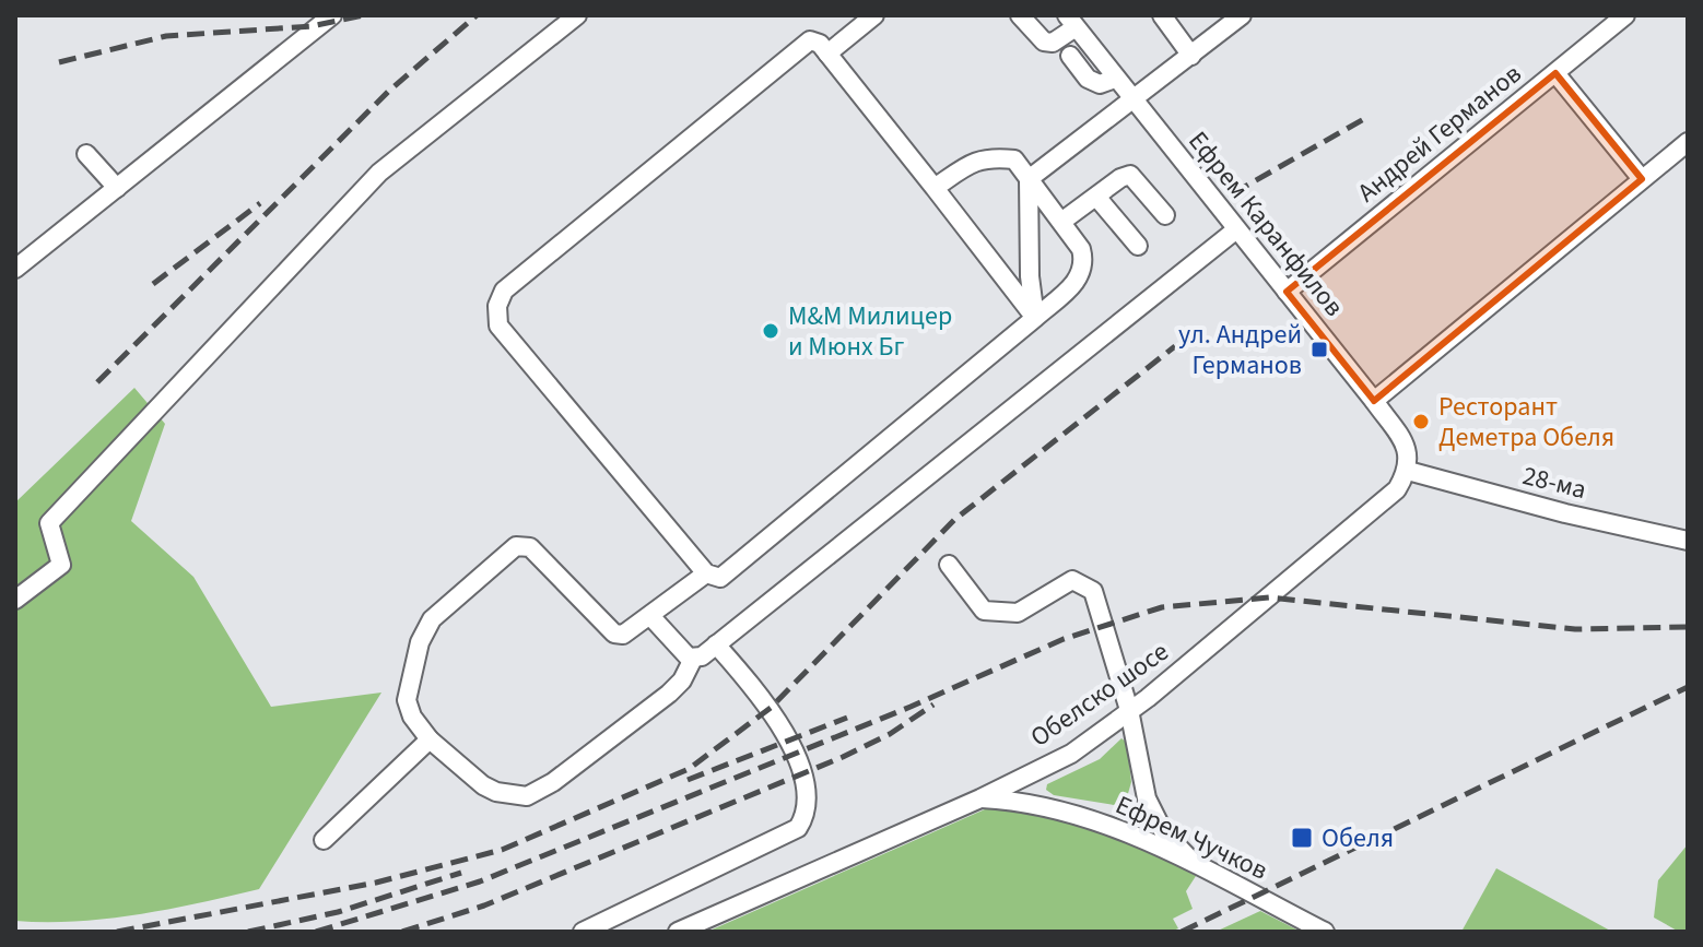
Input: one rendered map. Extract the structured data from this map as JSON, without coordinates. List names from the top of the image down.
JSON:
{
  "streets": {
    "street": [
      "Андрей Германов",
      "Ефрем Каранфилов",
      "28-ма",
      "Обелско шосе",
      "Ефрем Чучков"
    ]
  },
  "crossings": [
    ["Андрей Германов", "Ефрем Каранфилов"],
    ["Ефрем Каранфилов", "28-ма"],
    ["Ефрем Каранфилов", "Обелско шосе"],
    ["28-ма", "Обелско шосе"],
    ["Обелско шосе", "Ефрем Чучков"]
  ],
  "places": {
    "other": ["М&M Mилицер и Мюнх Бг", "Ресторант Деметра Обеля"],
    "transit": ["ул. Андрей Германов", "Обеля"]
  }
}
